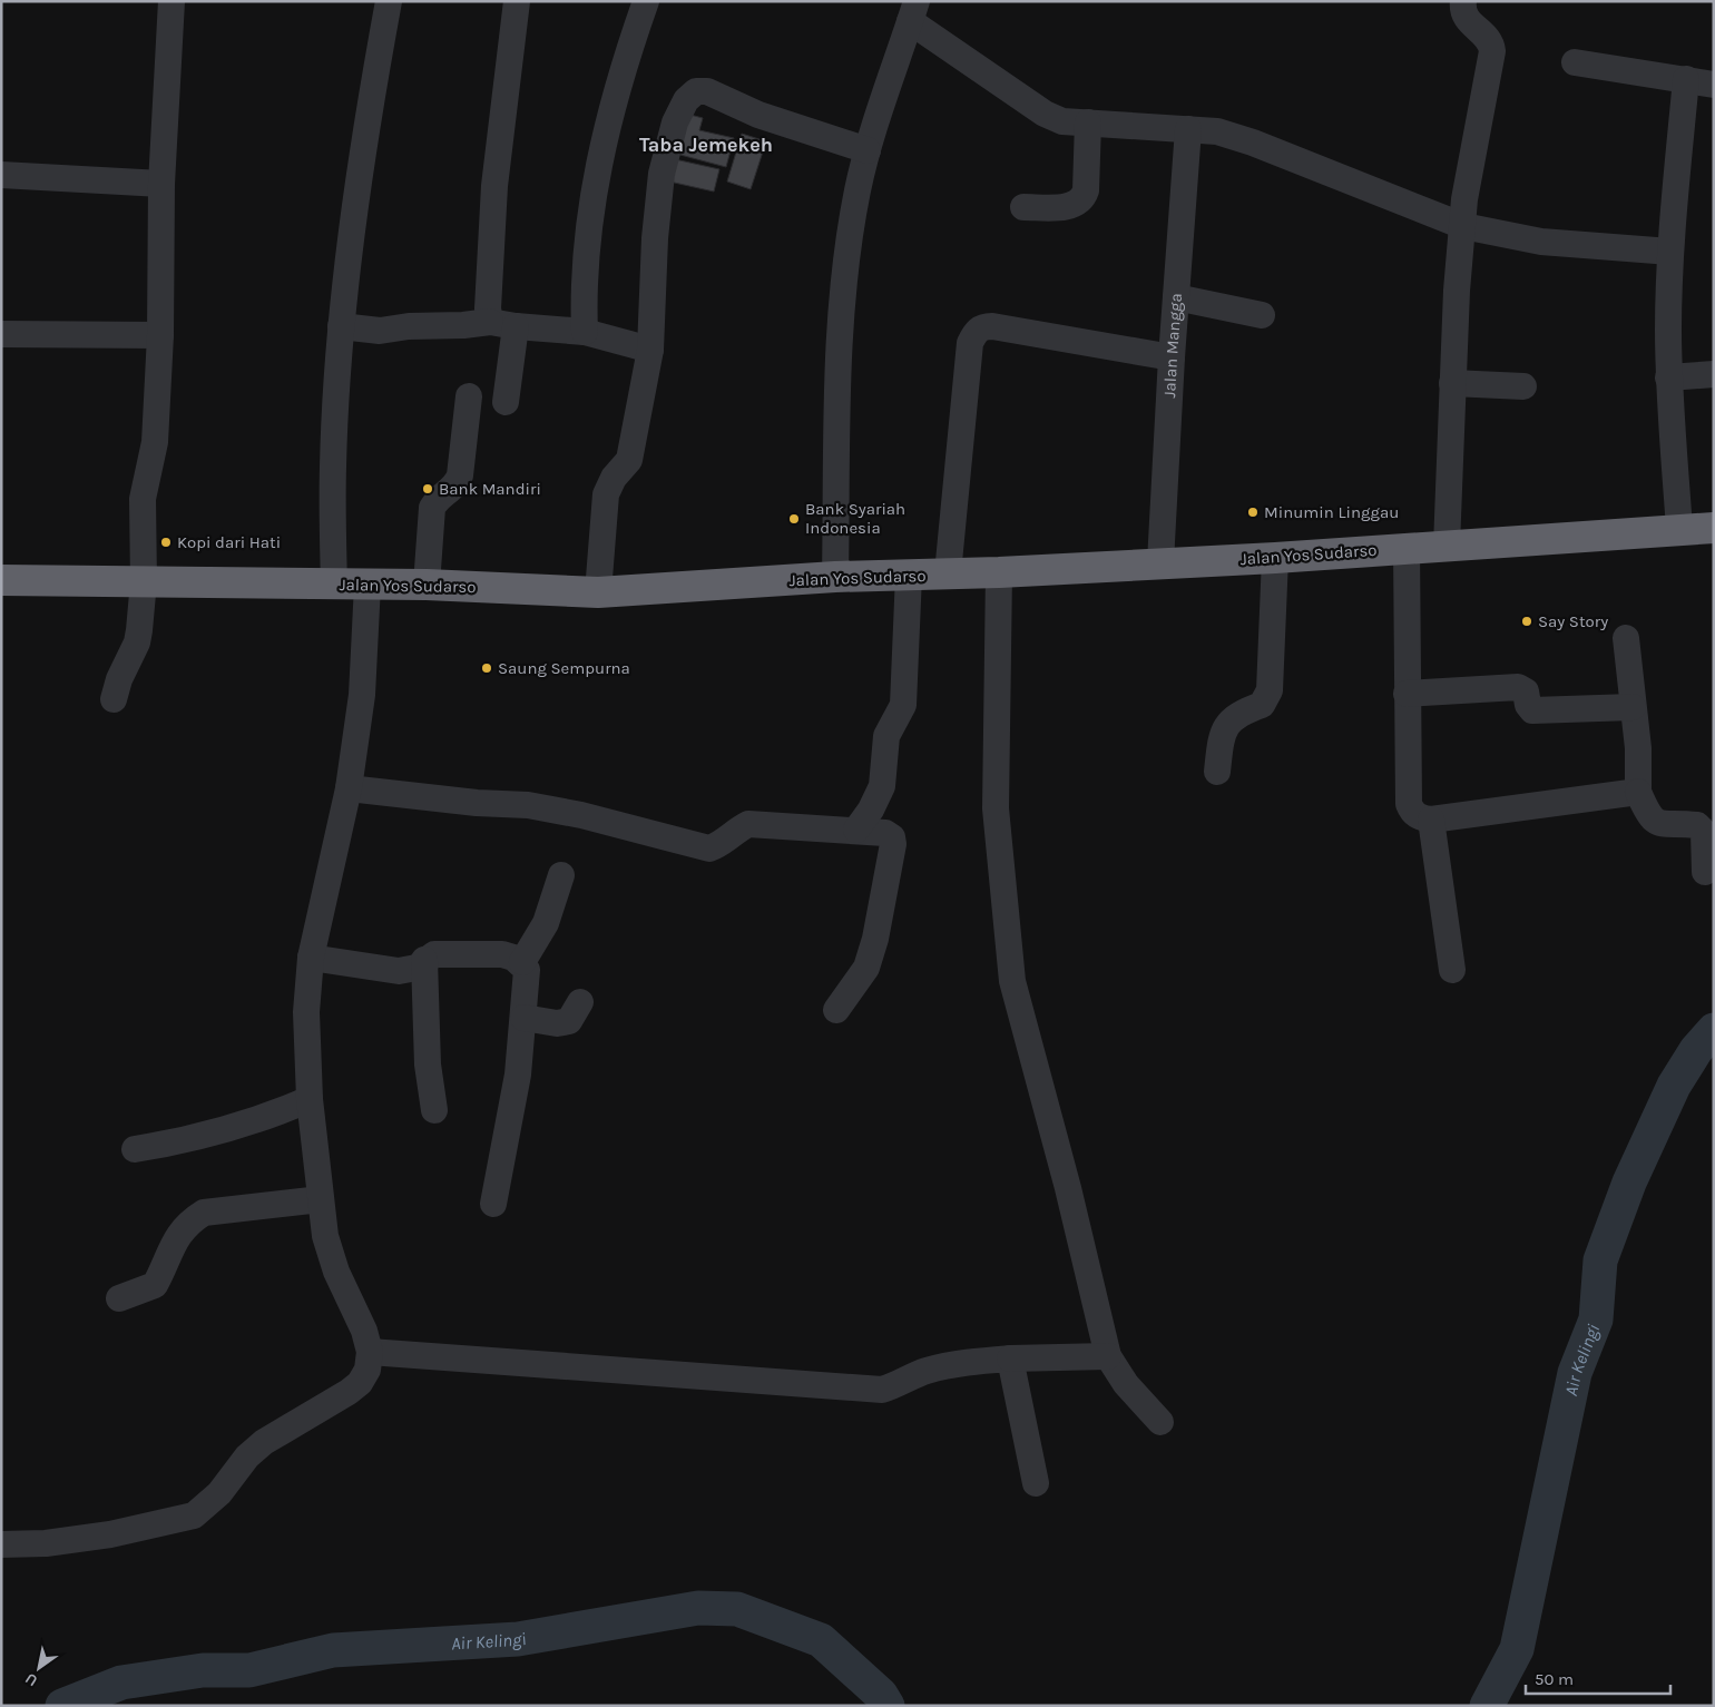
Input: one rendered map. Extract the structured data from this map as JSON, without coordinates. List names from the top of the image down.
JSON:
{
  "streets": {
    "highway": ["Jalan Yos Sudarso"],
    "street": ["Jalan Mangga"]
  },
  "crossings": [
    ["Jalan Mangga", "Jalan Yos Sudarso"]
  ],
  "districts": ["Taba Jemekeh"],
  "water": ["Air Kelingi"],
  "places": [
    "Bank Mandiri",
    "Minumin Linggau",
    "Bank Syariah Indonesia",
    "Kopi dari Hati",
    "Say Story",
    "Saung Sempurna"
  ],
  "scale_bar": "50 m",
  "north": "bottom left"
}
